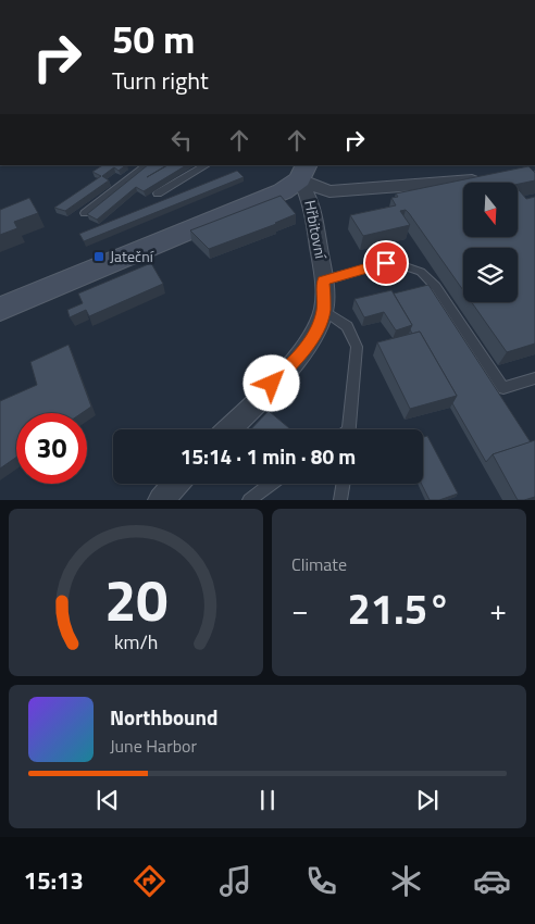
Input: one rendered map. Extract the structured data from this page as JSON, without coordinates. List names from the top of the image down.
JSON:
{
  "streets": {
    "street": ["Hřbitovní"]
  },
  "places": {
    "transit": ["Jateční"]
  },
  "north": "bottom",
  "page": {
    "turn": ["50 m", "Turn right"],
    "limit": "30",
    "trip": "15:14 · 1 min · 80 m",
    "tile": "Climate",
    "heat": ["−", "21.5°", "+"],
    "song": ["Northbound", "June Harbor"],
    "tabs": "15:13",
    "gauge": ["20", "km/h"]
  }
}
